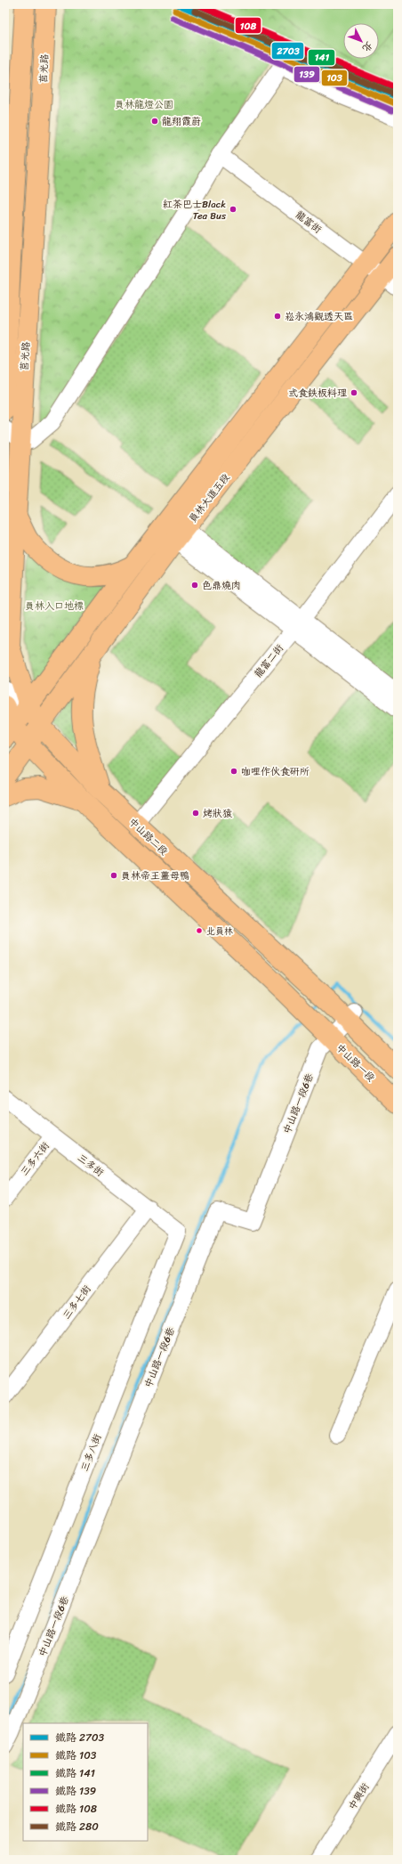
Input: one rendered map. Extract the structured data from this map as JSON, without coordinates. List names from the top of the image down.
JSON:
{
  "streets": {
    "main road": [
      "莒光路",
      "員林大道五段",
      "中山路二段",
      "中山路一段"
    ],
    "street": [
      "龍富街",
      "龍富二街",
      "中山路一段6巷",
      "三多六街",
      "三多街",
      "三多七街",
      "三多八街",
      "中興街"
    ]
  },
  "crossings": [
    ["莒光路", "員林大道五段"],
    ["莒光路", "中山路二段"],
    ["龍富街", "員林大道五段"],
    ["員林大道五段", "中山路二段"],
    ["龍富二街", "中山路二段"],
    ["中山路二段", "中山路一段"],
    ["中山路二段", "中山路一段6巷"],
    ["中山路一段", "中山路一段6巷"],
    ["三多六街", "三多街"],
    ["三多街", "三多七街"],
    ["三多街", "三多八街"]
  ],
  "parks": ["員林龍燈公園", "員林入口地標"],
  "places": [
    "龍翔霞蔚",
    "紅茶巴士Black Tea Bus",
    "崧永鴻觀透天區",
    "弎食鉄板料理",
    "色鼎燒肉",
    "咖哩作伙食研所",
    "烤狀猿",
    "員林帝王薑母鴨",
    "北員林"
  ],
  "lines": [
    "rail line 2703",
    "rail line 141",
    "rail line 108",
    "rail line 103",
    "rail line 280",
    "rail line 139"
  ],
  "legend": [
    "鐵路 2703",
    "鐵路 103",
    "鐵路 141",
    "鐵路 139",
    "鐵路 108",
    "鐵路 280"
  ],
  "north": "bottom right"
}
